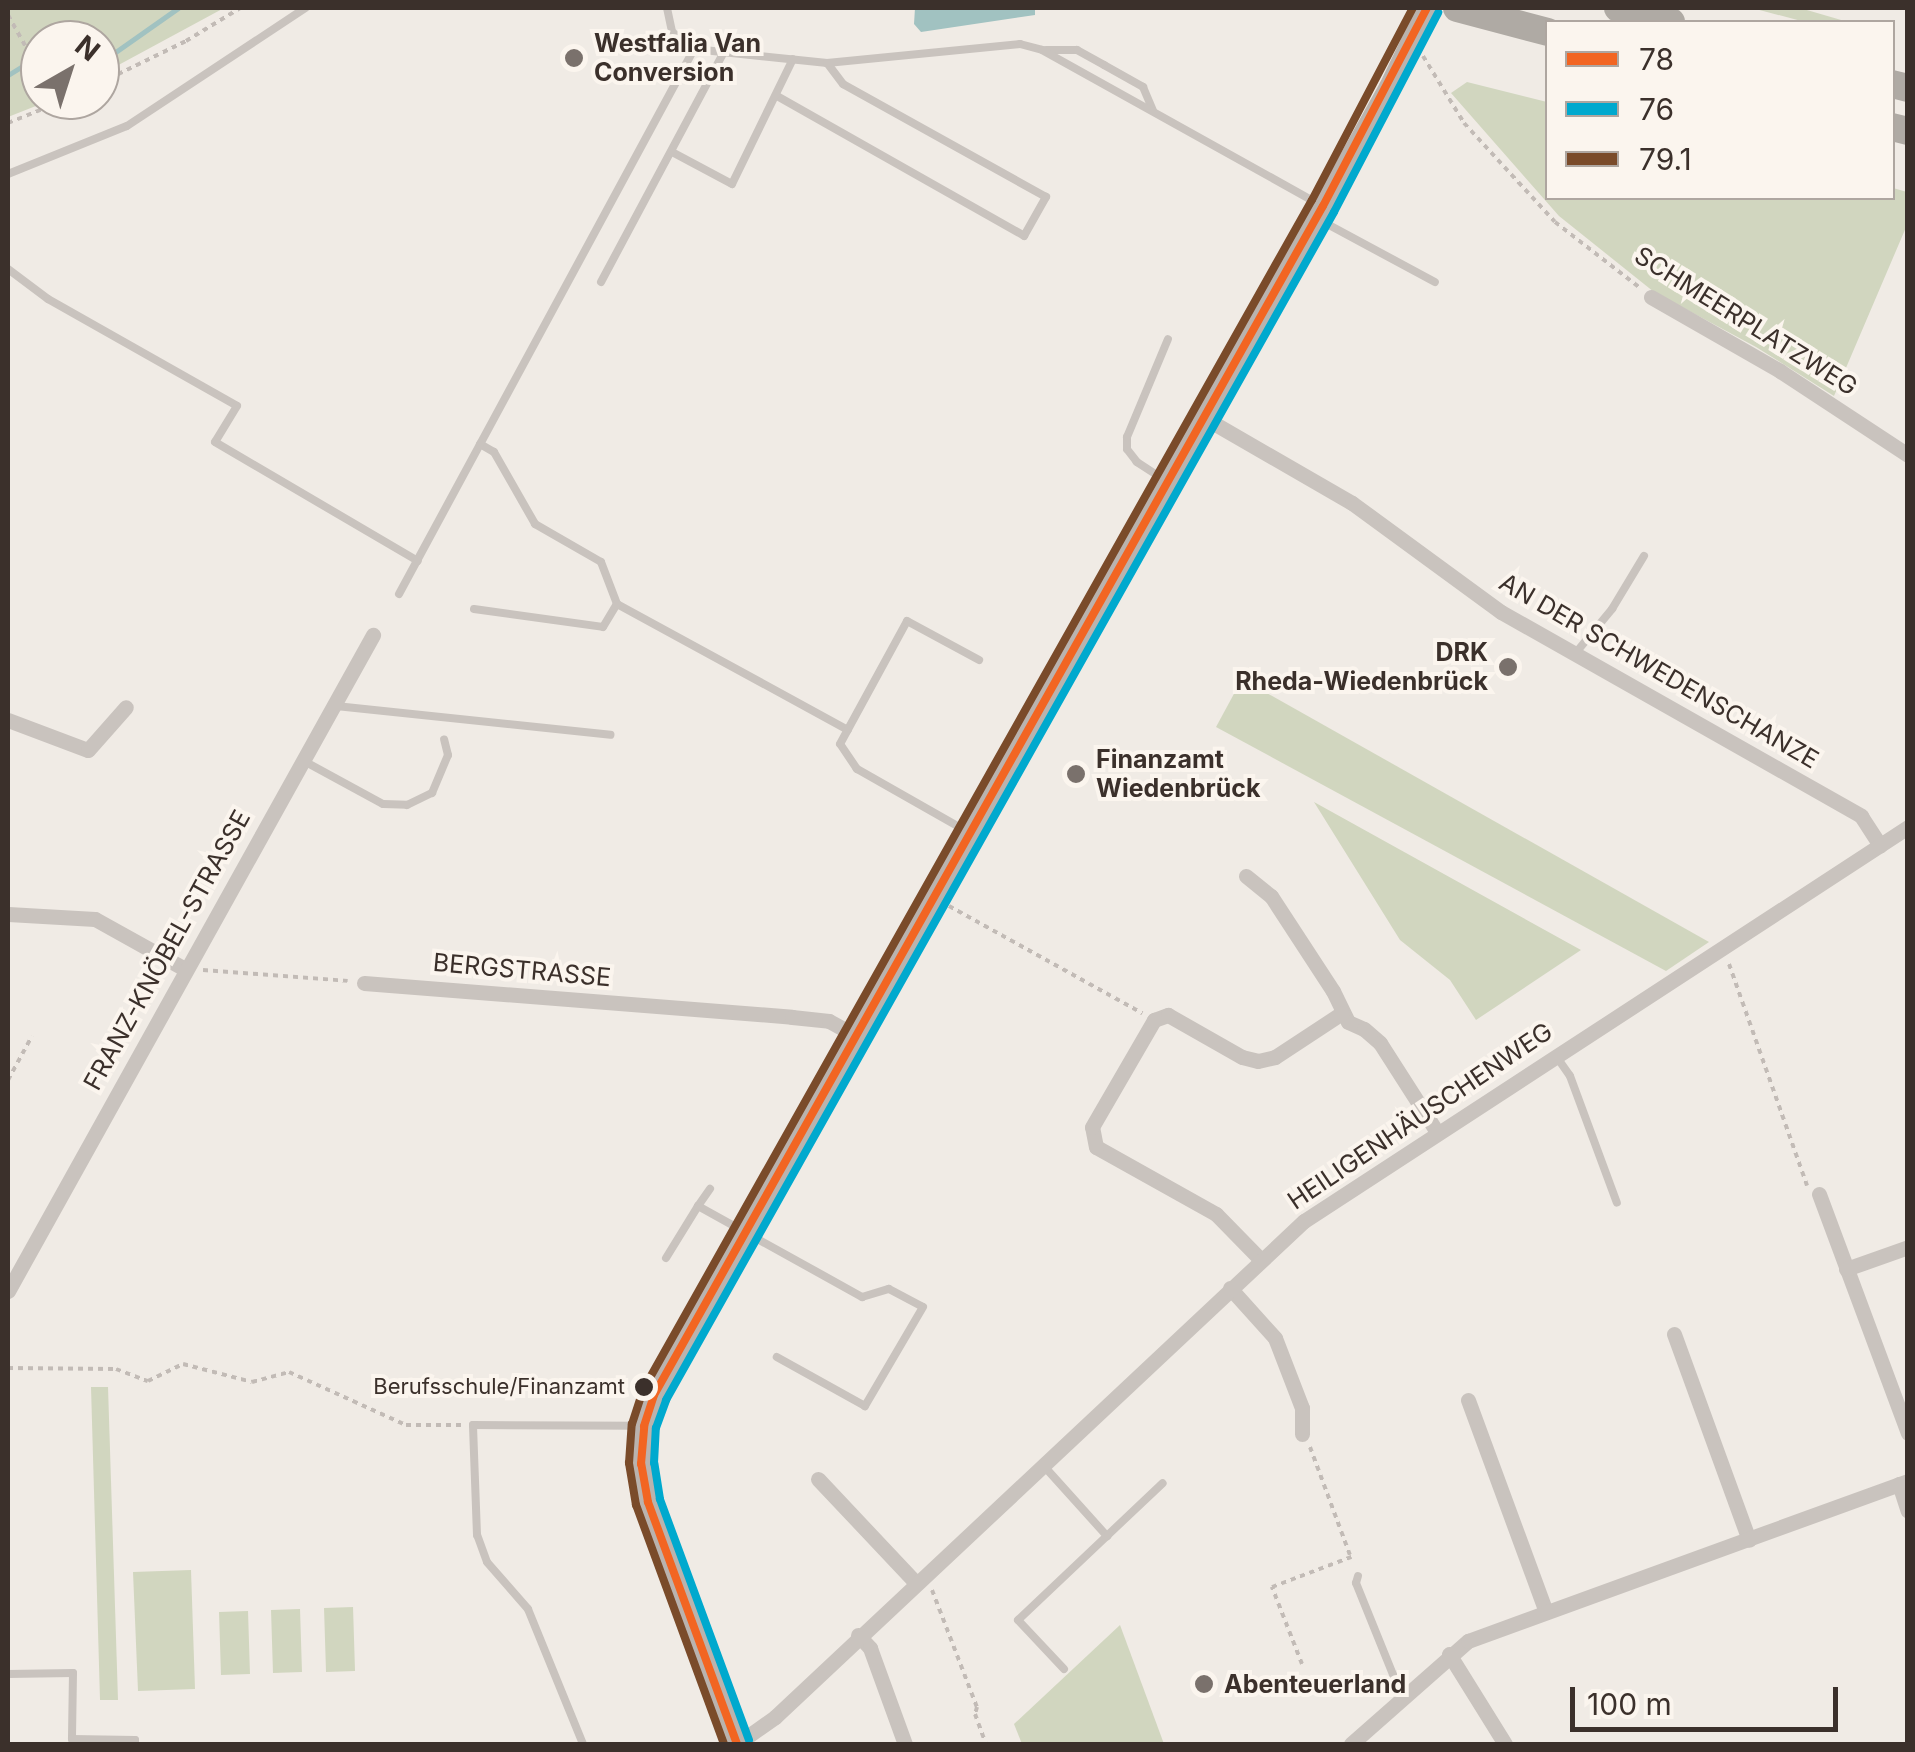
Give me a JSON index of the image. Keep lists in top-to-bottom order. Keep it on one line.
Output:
{"streets":{"street":["SCHMEERPLATZWEG","AN DER SCHWEDENSCHANZE","FRANZ-KNÖBEL-STRASSE","BERGSTRASSE","HEILIGENHÄUSCHENWEG"]},"crossings":[["AN DER SCHWEDENSCHANZE","HEILIGENHÄUSCHENWEG"]],"places":["Westfalia Van Conversion","DRK Rheda-Wiedenbrück","Finanzamt Wiedenbrück","Berufsschule/Finanzamt","Abenteuerland"],"lines":["transit line 78","transit line 79.1","transit line 76"],"legend":["78","76","79.1"],"scale_bar":"100 m","north":"top right"}
